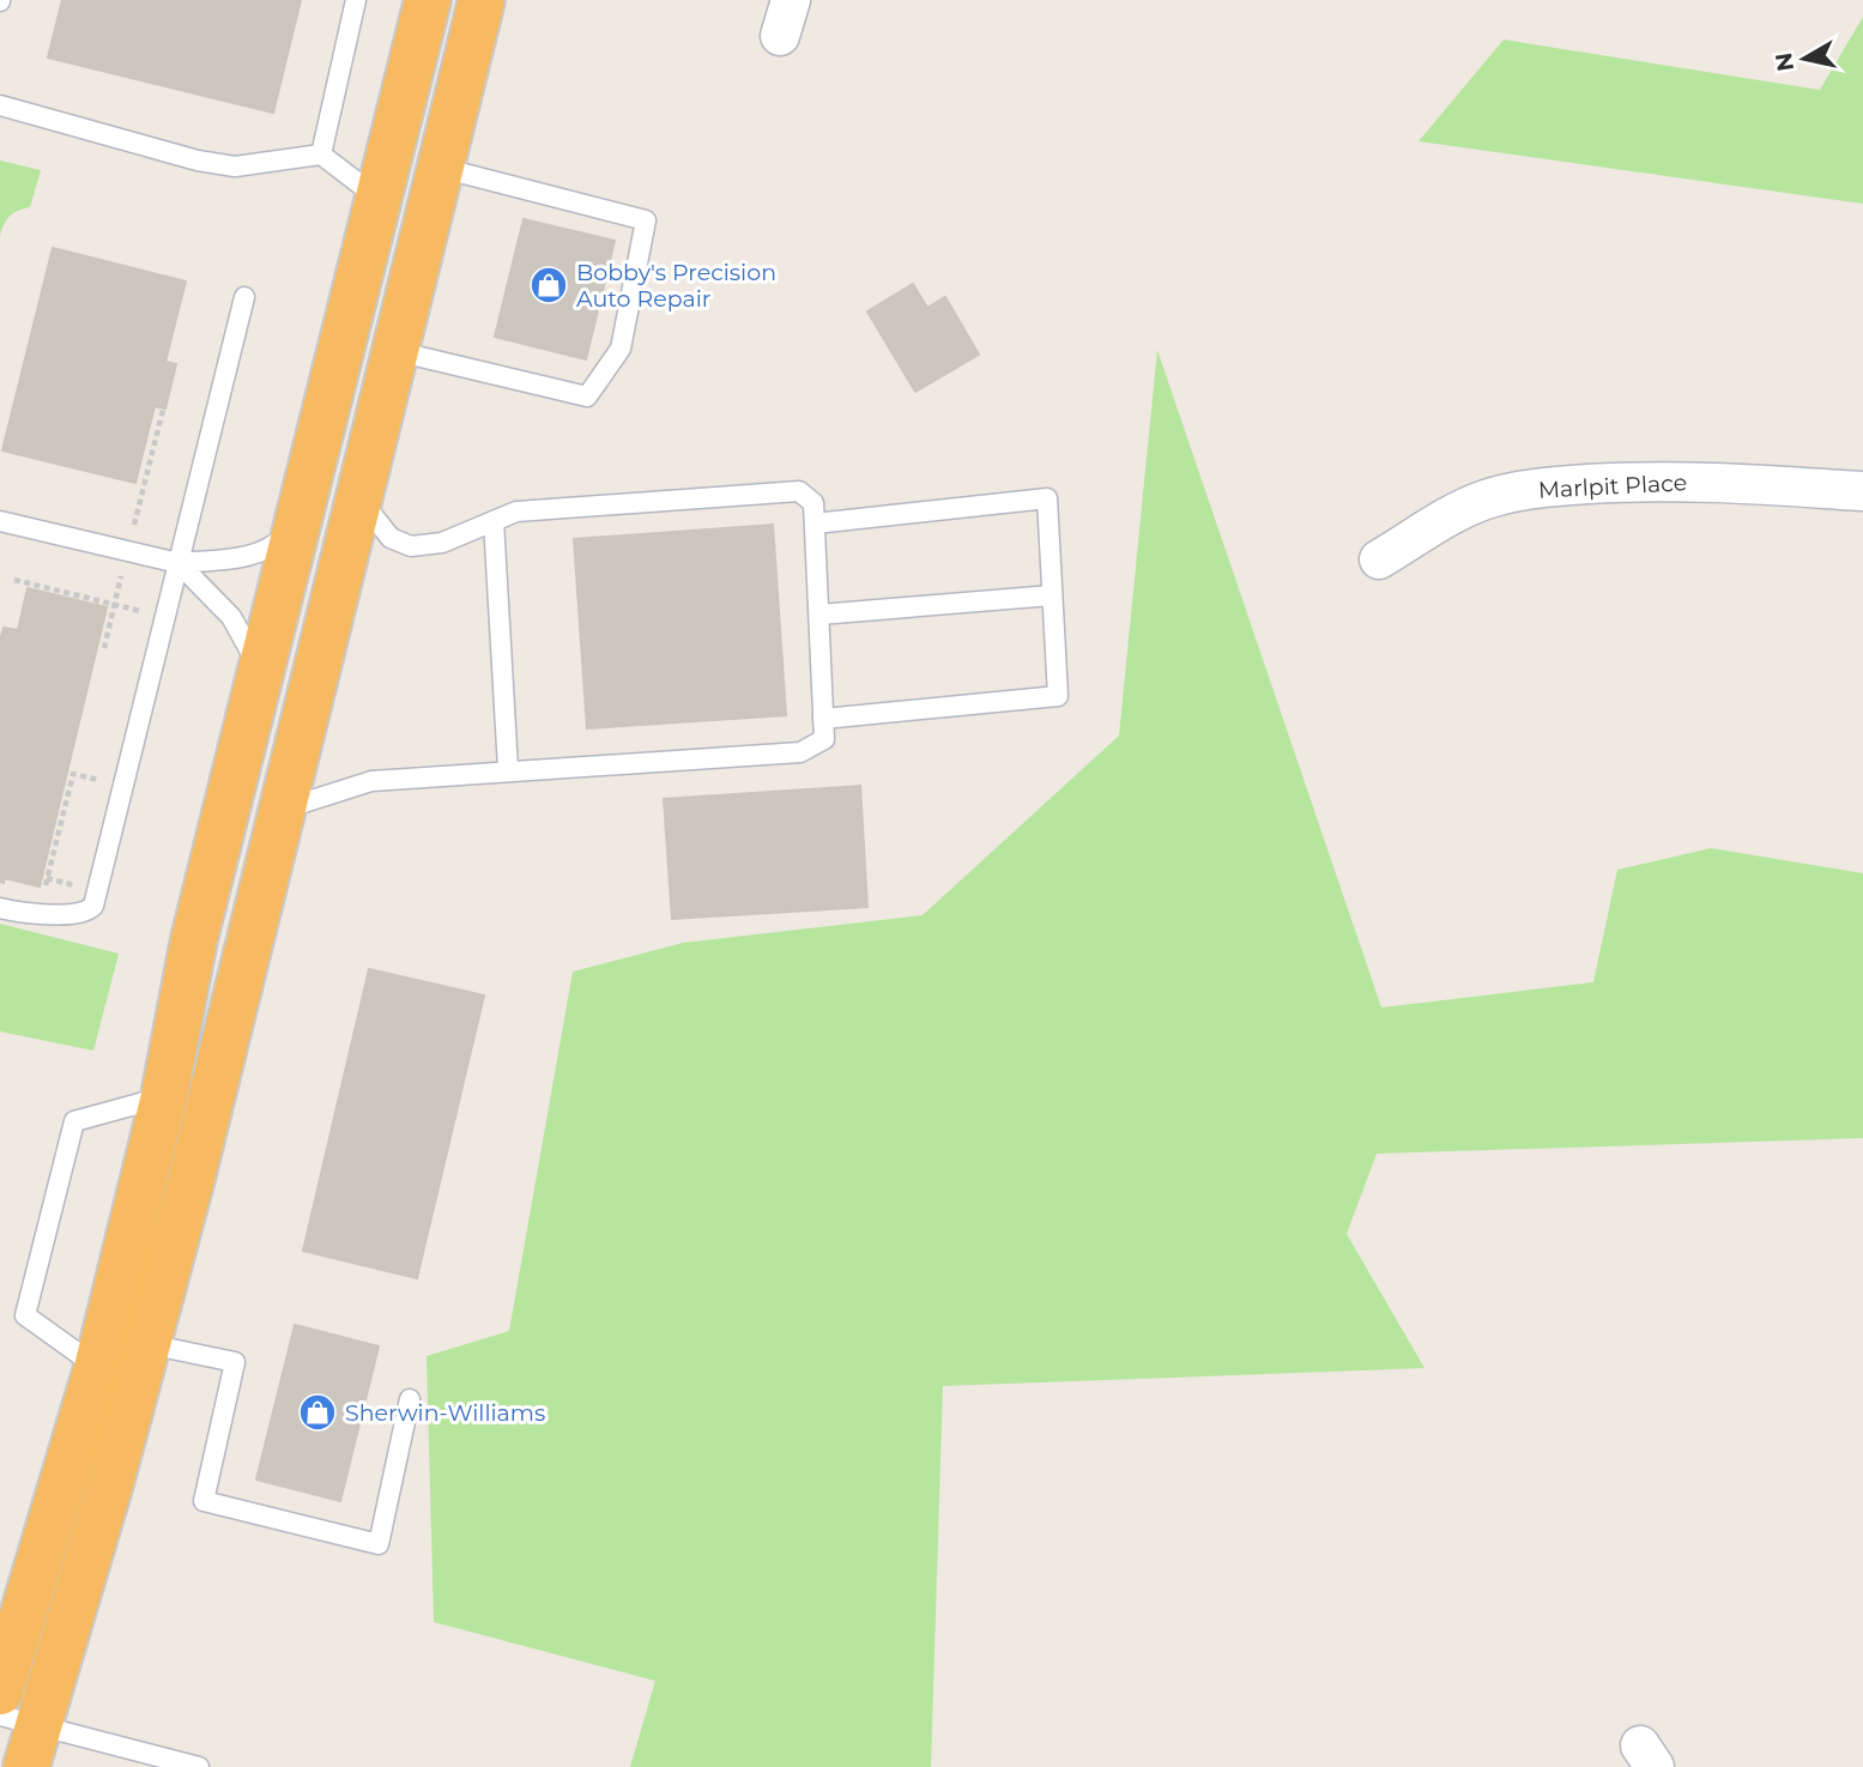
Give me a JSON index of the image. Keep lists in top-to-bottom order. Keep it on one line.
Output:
{"streets":{"street":["Marlpit Place"]},"places":{"shop":["Bobby's Precision Auto Repair","Sherwin-Williams"]},"north":"left"}
